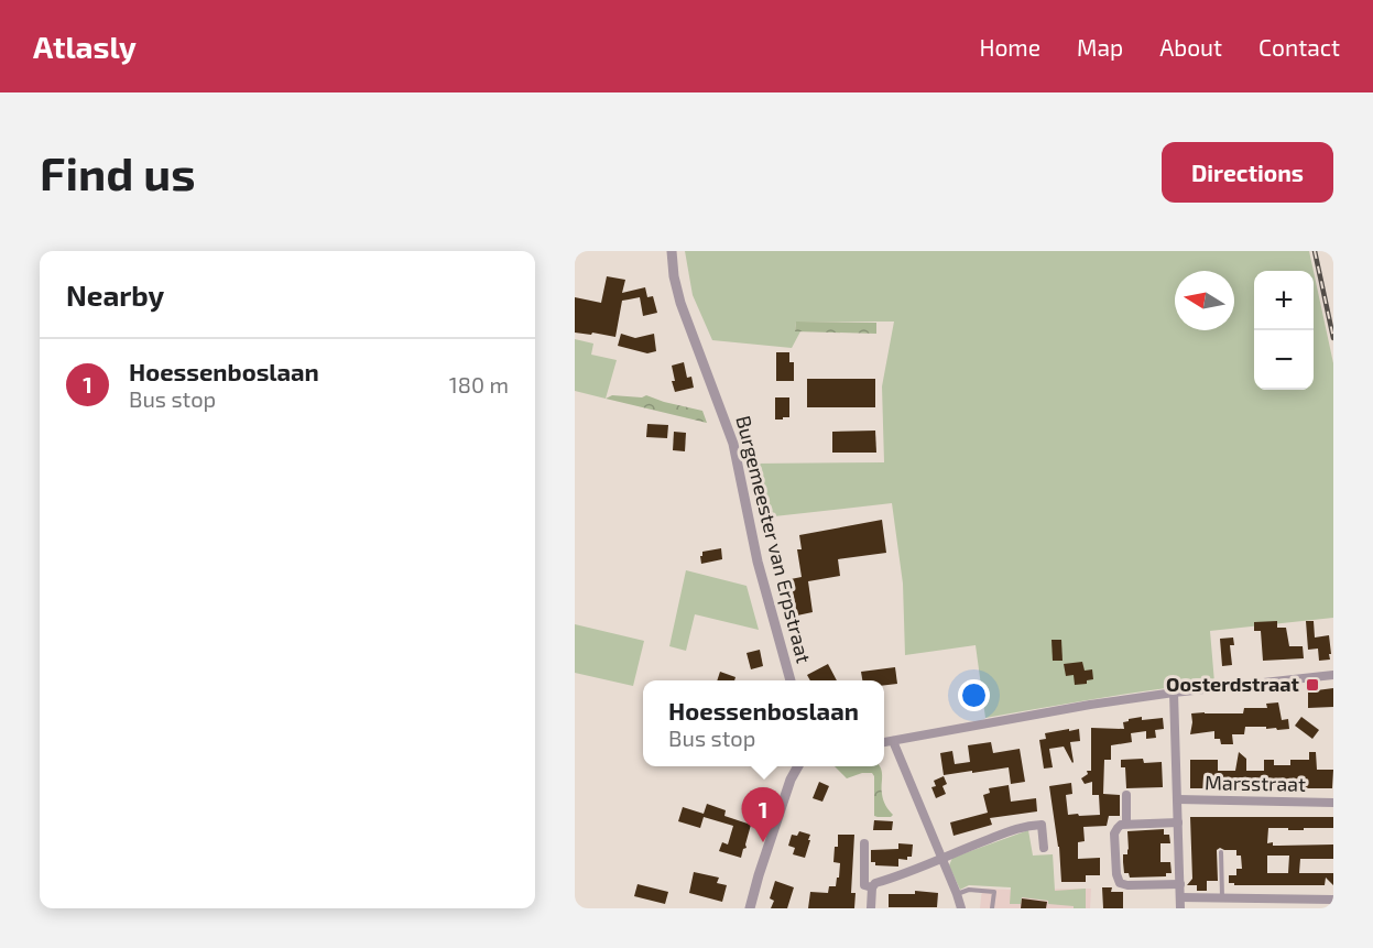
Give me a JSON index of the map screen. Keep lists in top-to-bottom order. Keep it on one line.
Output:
{"streets":{"street":["Burgemeester van Erpstraat","Marsstraat"]},"places":{"transit":["Oosterdstraat"]},"north":"left","page":{"header":"Atlasly","nav":["Home","Map","About","Contact"],"buttons":"Directions","title":"Find us","heading":"Nearby","map_buttons":["+","−"],"list":[{"mark":"1","name":"Hoessenboslaan","note":"Bus stop","value":"180 m"}],"popup":["Hoessenboslaan","Bus stop"],"pins":"1"}}
